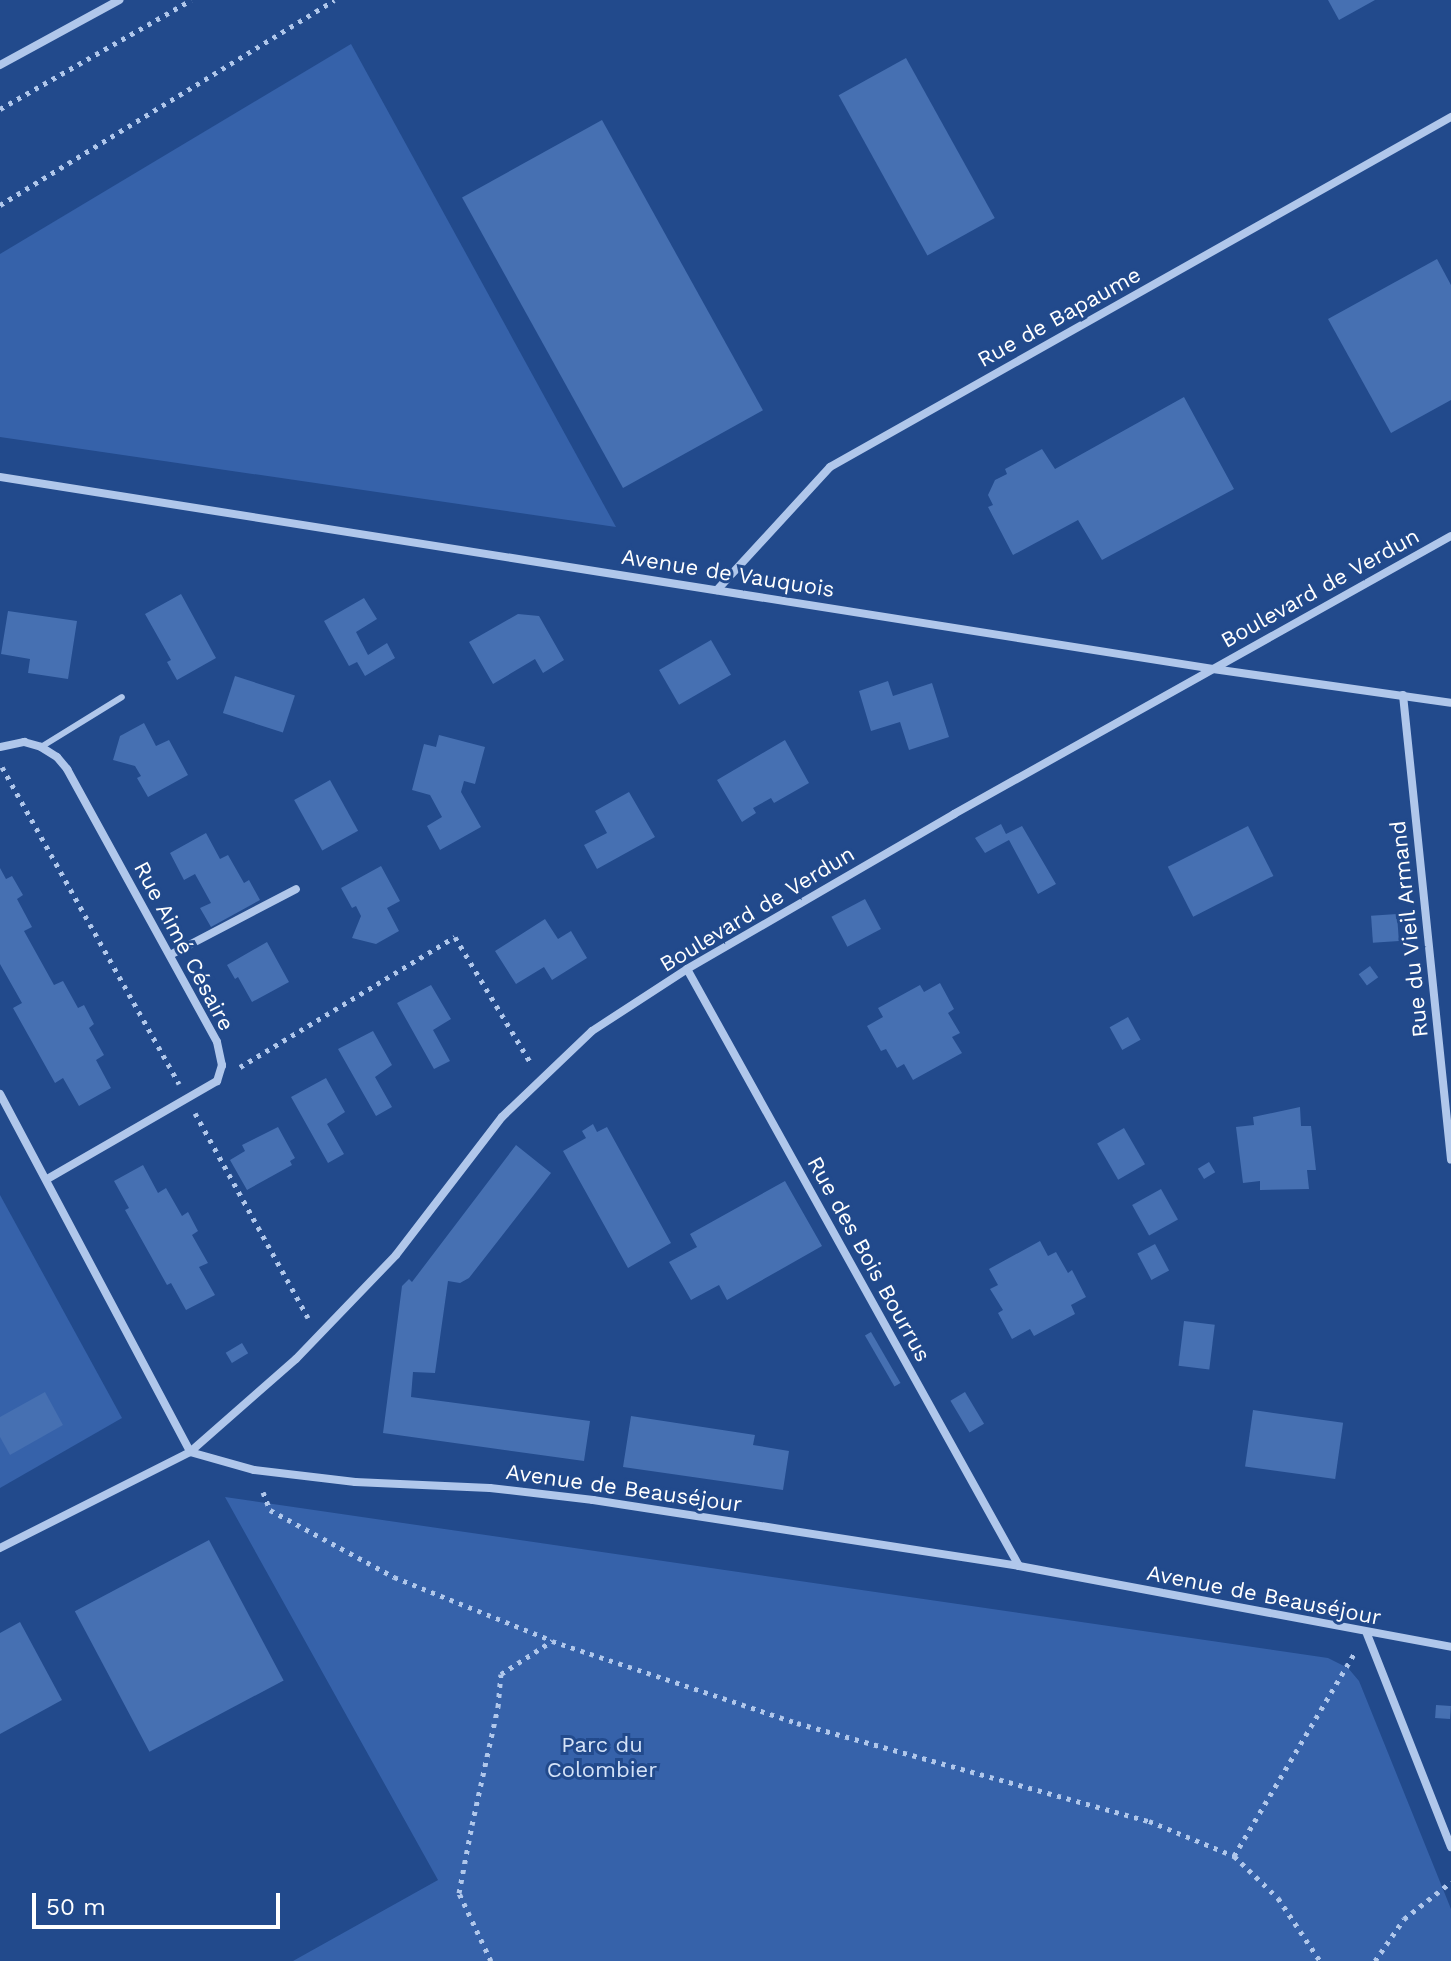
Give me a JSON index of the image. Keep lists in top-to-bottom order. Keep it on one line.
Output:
{"streets":{"street":["Rue de Bapaume","Avenue de Vauquois","Boulevard de Verdun","Rue du Vieil Armand","Rue Aimé Césaire","Rue des Bois Bourrus","Avenue de Beauséjour"]},"crossings":[["Rue de Bapaume","Avenue de Vauquois"],["Avenue de Vauquois","Boulevard de Verdun"],["Avenue de Vauquois","Rue du Vieil Armand"],["Boulevard de Verdun","Rue des Bois Bourrus"],["Boulevard de Verdun","Avenue de Beauséjour"],["Rue des Bois Bourrus","Avenue de Beauséjour"]],"parks":["Parc du Colombier"],"scale_bar":"50 m"}
